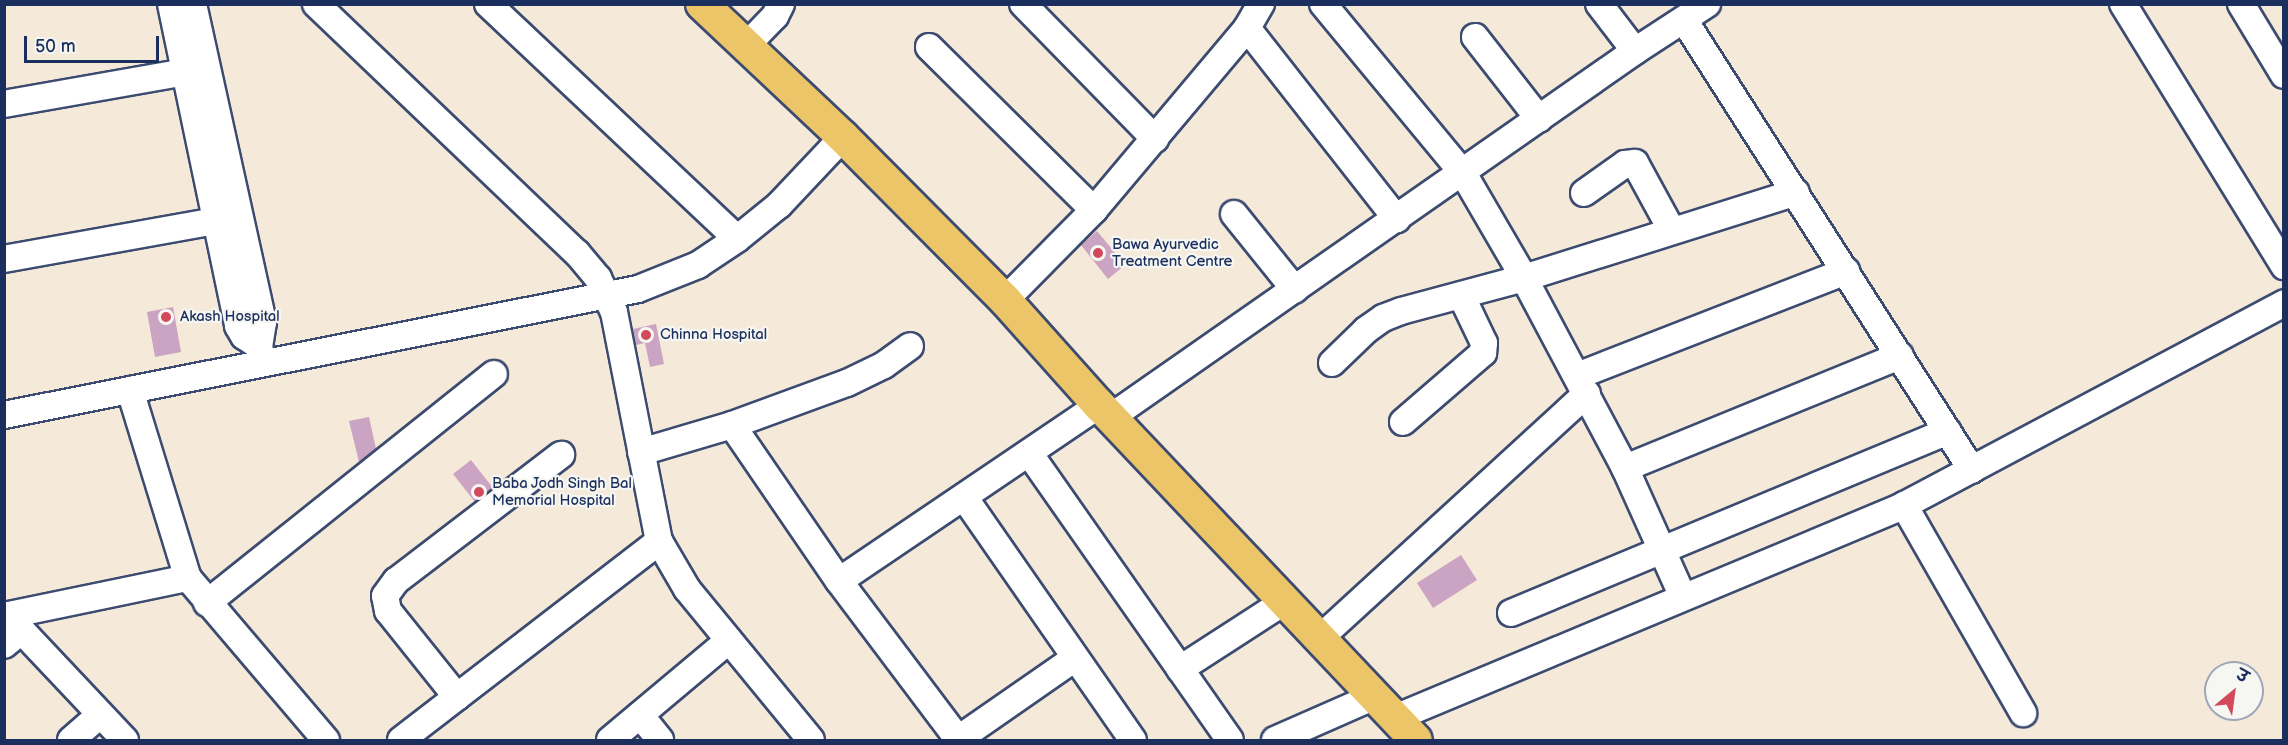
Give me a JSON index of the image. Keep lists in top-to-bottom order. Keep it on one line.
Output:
{"places":["Bawa Ayurvedic Treatment Centre","Akash Hospital","Chinna Hospital","Baba Jodh Singh Bal Memorial Hospital"],"scale_bar":"50 m","north":"top right"}
